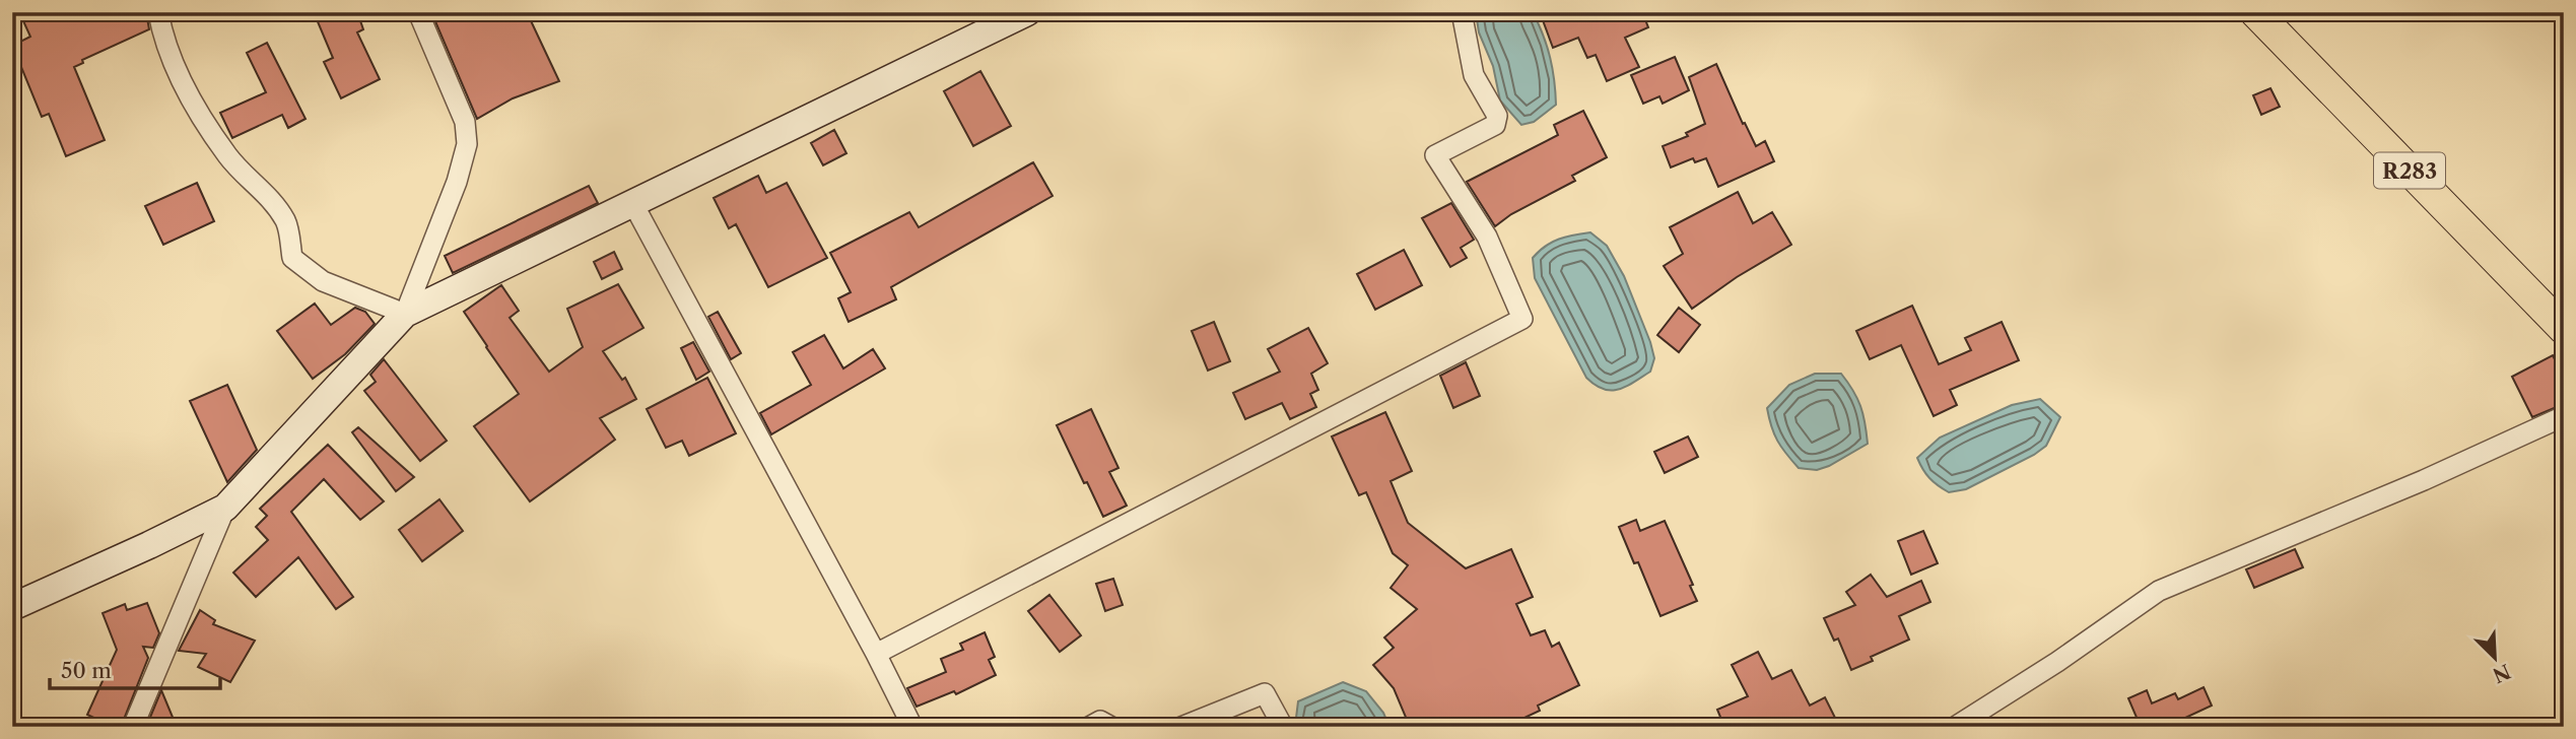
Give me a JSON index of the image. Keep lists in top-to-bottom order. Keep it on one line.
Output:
{"streets":{"main road":["R283"]},"scale_bar":"50 m","north":"bottom right"}
